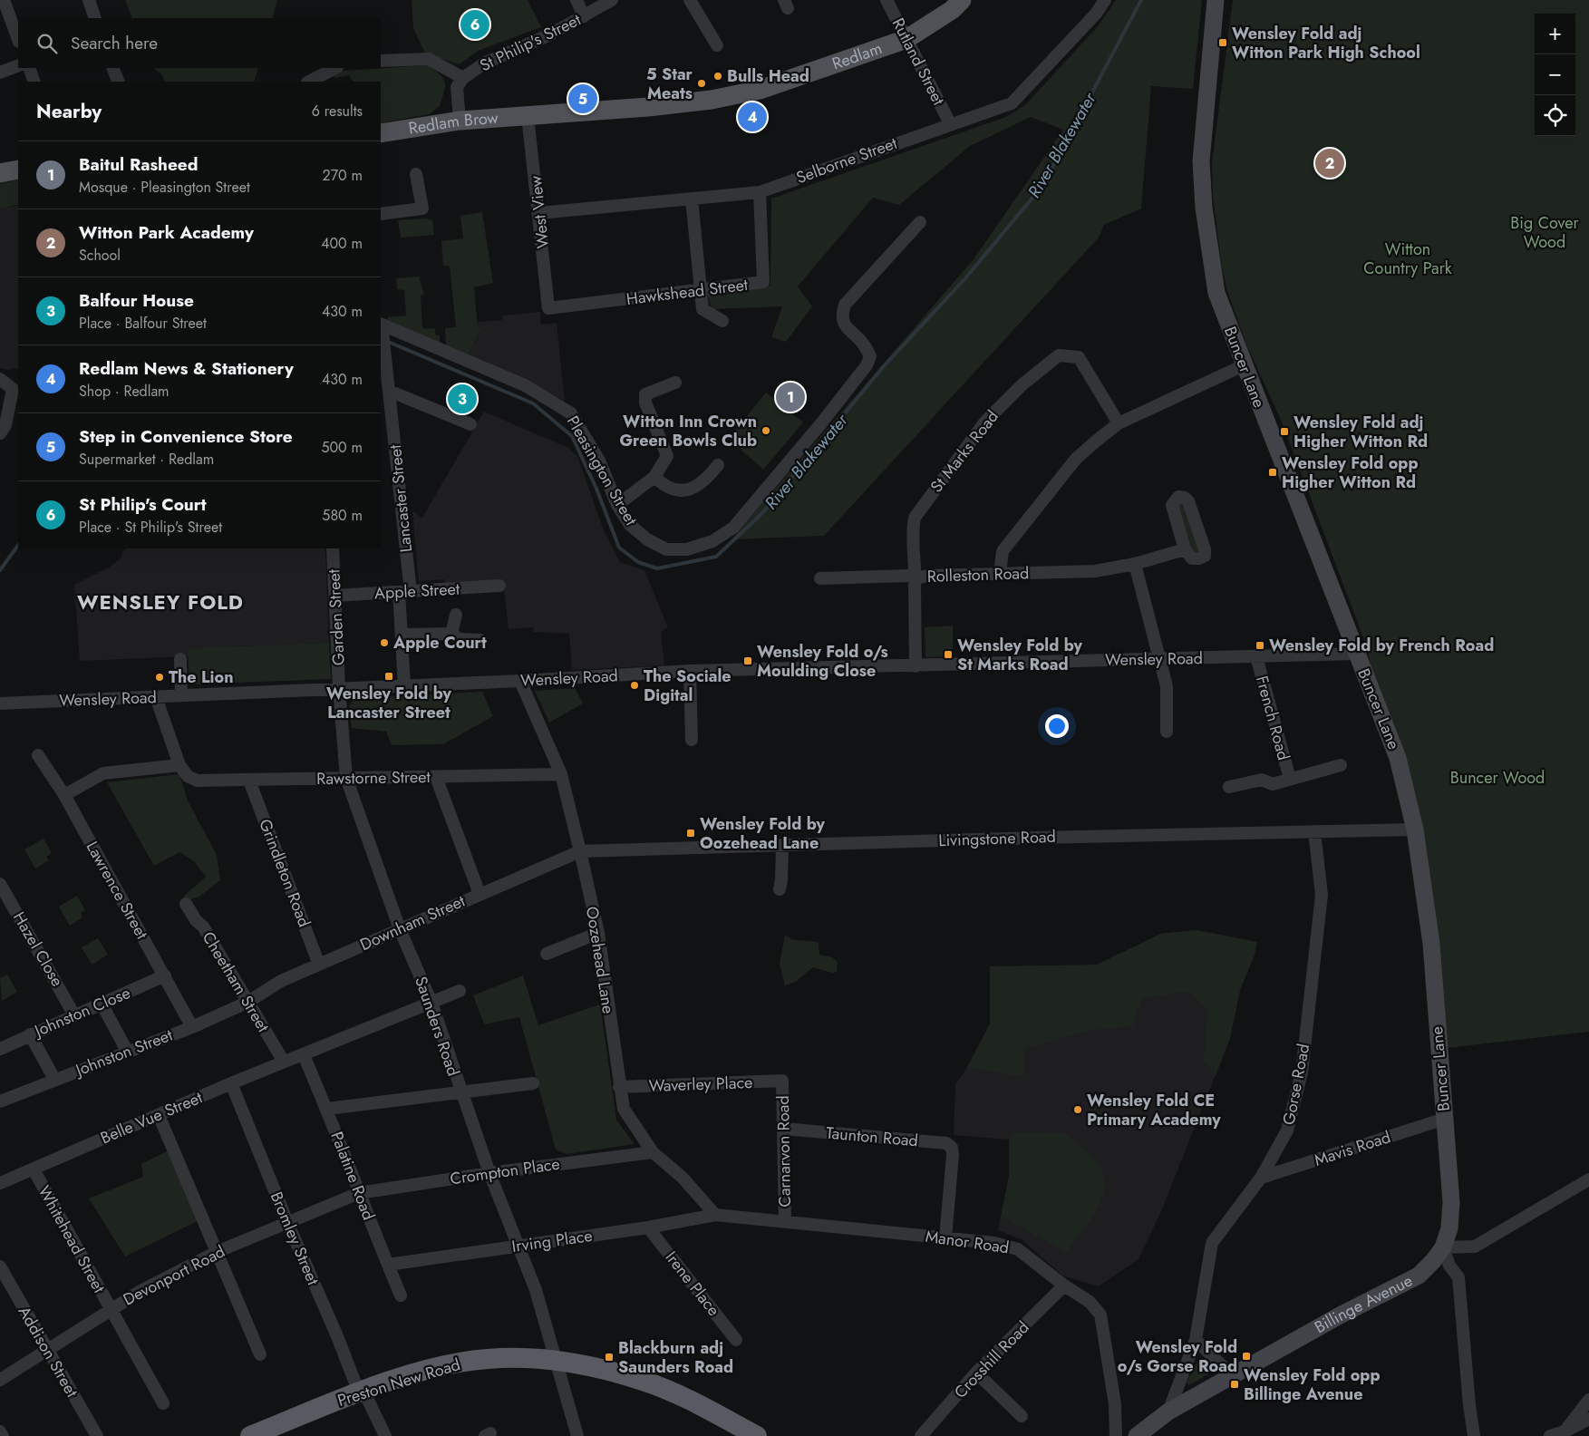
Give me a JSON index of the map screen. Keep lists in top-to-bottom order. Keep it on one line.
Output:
{"streets":{"highway":["Preston New Road"],"main road":["Redlam","Redlam Brow","Buncer Lane","Billinge Avenue"],"street":["St Philip's Street","Rutland Street","Selborne Street","West View","Hawkshead Street","St Marks Road","Pleasington Street","Lancaster Street","Rolleston Road","Apple Street","Garden Street","Wensley Road","French Road","Rawstorne Street","Livingstone Road","Grindleton Road","Lawrence Street","Downham Street","Hazel Close","Oozehead Lane","Cheetham Street","Johnston Close","Saunders Road","Johnston Street","Waverley Place","Gorse Road","Belle Vue Street","Taunton Road","Mavis Road","Carnarvon Road","Crompton Place","Palatine Road","Bromley Street","Whitehead Street","Irving Place","Manor Road","Devonport Road","Irene Place","Addison Street","Crosshill Road"]},"crossings":[["St Philip's Street","Redlam Brow"],["Redlam","Rutland Street"],["Redlam","Redlam Brow"],["Redlam","West View"],["Rutland Street","Selborne Street"],["Redlam Brow","West View"],["Selborne Street","West View"],["Selborne Street","Hawkshead Street"],["West View","Hawkshead Street"],["Buncer Lane","Wensley Road"],["Buncer Lane","Livingstone Road"],["Buncer Lane","Mavis Road"],["Buncer Lane","Billinge Avenue"],["St Marks Road","Rolleston Road"],["St Marks Road","Wensley Road"],["Pleasington Street","Lancaster Street"],["Lancaster Street","Apple Street"],["Lancaster Street","Wensley Road"],["Apple Street","Garden Street"],["Garden Street","Wensley Road"],["Garden Street","Saunders Road"],["Wensley Road","French Road"],["Wensley Road","Oozehead Lane"],["Wensley Road","Saunders Road"],["Rawstorne Street","Grindleton Road"],["Rawstorne Street","Oozehead Lane"],["Rawstorne Street","Saunders Road"],["Livingstone Road","Downham Street"],["Livingstone Road","Oozehead Lane"],["Livingstone Road","Gorse Road"],["Grindleton Road","Downham Street"],["Lawrence Street","Johnston Close"],["Lawrence Street","Johnston Street"],["Downham Street","Oozehead Lane"],["Downham Street","Cheetham Street"],["Downham Street","Saunders Road"],["Downham Street","Johnston Street"],["Hazel Close","Johnston Close"],["Oozehead Lane","Waverley Place"],["Oozehead Lane","Crompton Place"],["Oozehead Lane","Irving Place"],["Oozehead Lane","Manor Road"],["Cheetham Street","Johnston Street"],["Cheetham Street","Belle Vue Street"],["Saunders Road","Belle Vue Street"],["Saunders Road","Crompton Place"],["Saunders Road","Irving Place"],["Saunders Road","Preston New Road"],["Waverley Place","Carnarvon Road"],["Gorse Road","Mavis Road"],["Gorse Road","Billinge Avenue"],["Belle Vue Street","Palatine Road"],["Belle Vue Street","Bromley Street"],["Belle Vue Street","Whitehead Street"],["Taunton Road","Carnarvon Road"],["Taunton Road","Manor Road"],["Carnarvon Road","Manor Road"],["Crompton Place","Palatine Road"],["Crompton Place","Devonport Road"],["Palatine Road","Irving Place"],["Palatine Road","Devonport Road"],["Bromley Street","Devonport Road"],["Bromley Street","Preston New Road"],["Whitehead Street","Devonport Road"],["Irving Place","Manor Road"],["Irving Place","Irene Place"],["Manor Road","Crosshill Road"],["Devonport Road","Addison Street"]],"districts":["WENSLEY FOLD"],"water":["River Blakewater"],"parks":["Big Cover Wood","Witton Country Park","Buncer Wood"],"places":{"transit":["Wensley Fold adj Witton Park High School","Wensley Fold adj Higher Witton Rd","Wensley Fold opp Higher Witton Rd","Wensley Fold by French Road","Wensley Fold by St Marks Road","Wensley Fold o/s Moulding Close","Wensley Fold by Lancaster Street","Wensley Fold by Oozehead Lane","Wensley Fold o/s Gorse Road","Blackburn adj Saunders Road","Wensley Fold opp Billinge Avenue"],"other":["Bulls Head","5 Star Meats","Witton Inn Crown Green Bowls Club","Apple Court","The Lion","The Sociale Digital","Wensley Fold CE Primary Academy"]},"page":{"pins":["6","5","4","2","1","3"],"map_buttons":["+","−"],"search":"Search here","heading":["Nearby","6 results"],"list":[{"mark":"1","name":"Baitul Rasheed","note":"Mosque · Pleasington Street","value":"270 m"},{"mark":"2","name":"Witton Park Academy","note":"School","value":"400 m"},{"mark":"3","name":"Balfour House","note":"Place · Balfour Street","value":"430 m"},{"mark":"4","name":"Redlam News & Stationery","note":"Shop · Redlam","value":"430 m"},{"mark":"5","name":"Step in Convenience Store","note":"Supermarket · Redlam","value":"500 m"},{"mark":"6","name":"St Philip's Court","note":"Place · St Philip's Street","value":"580 m"}]}}
